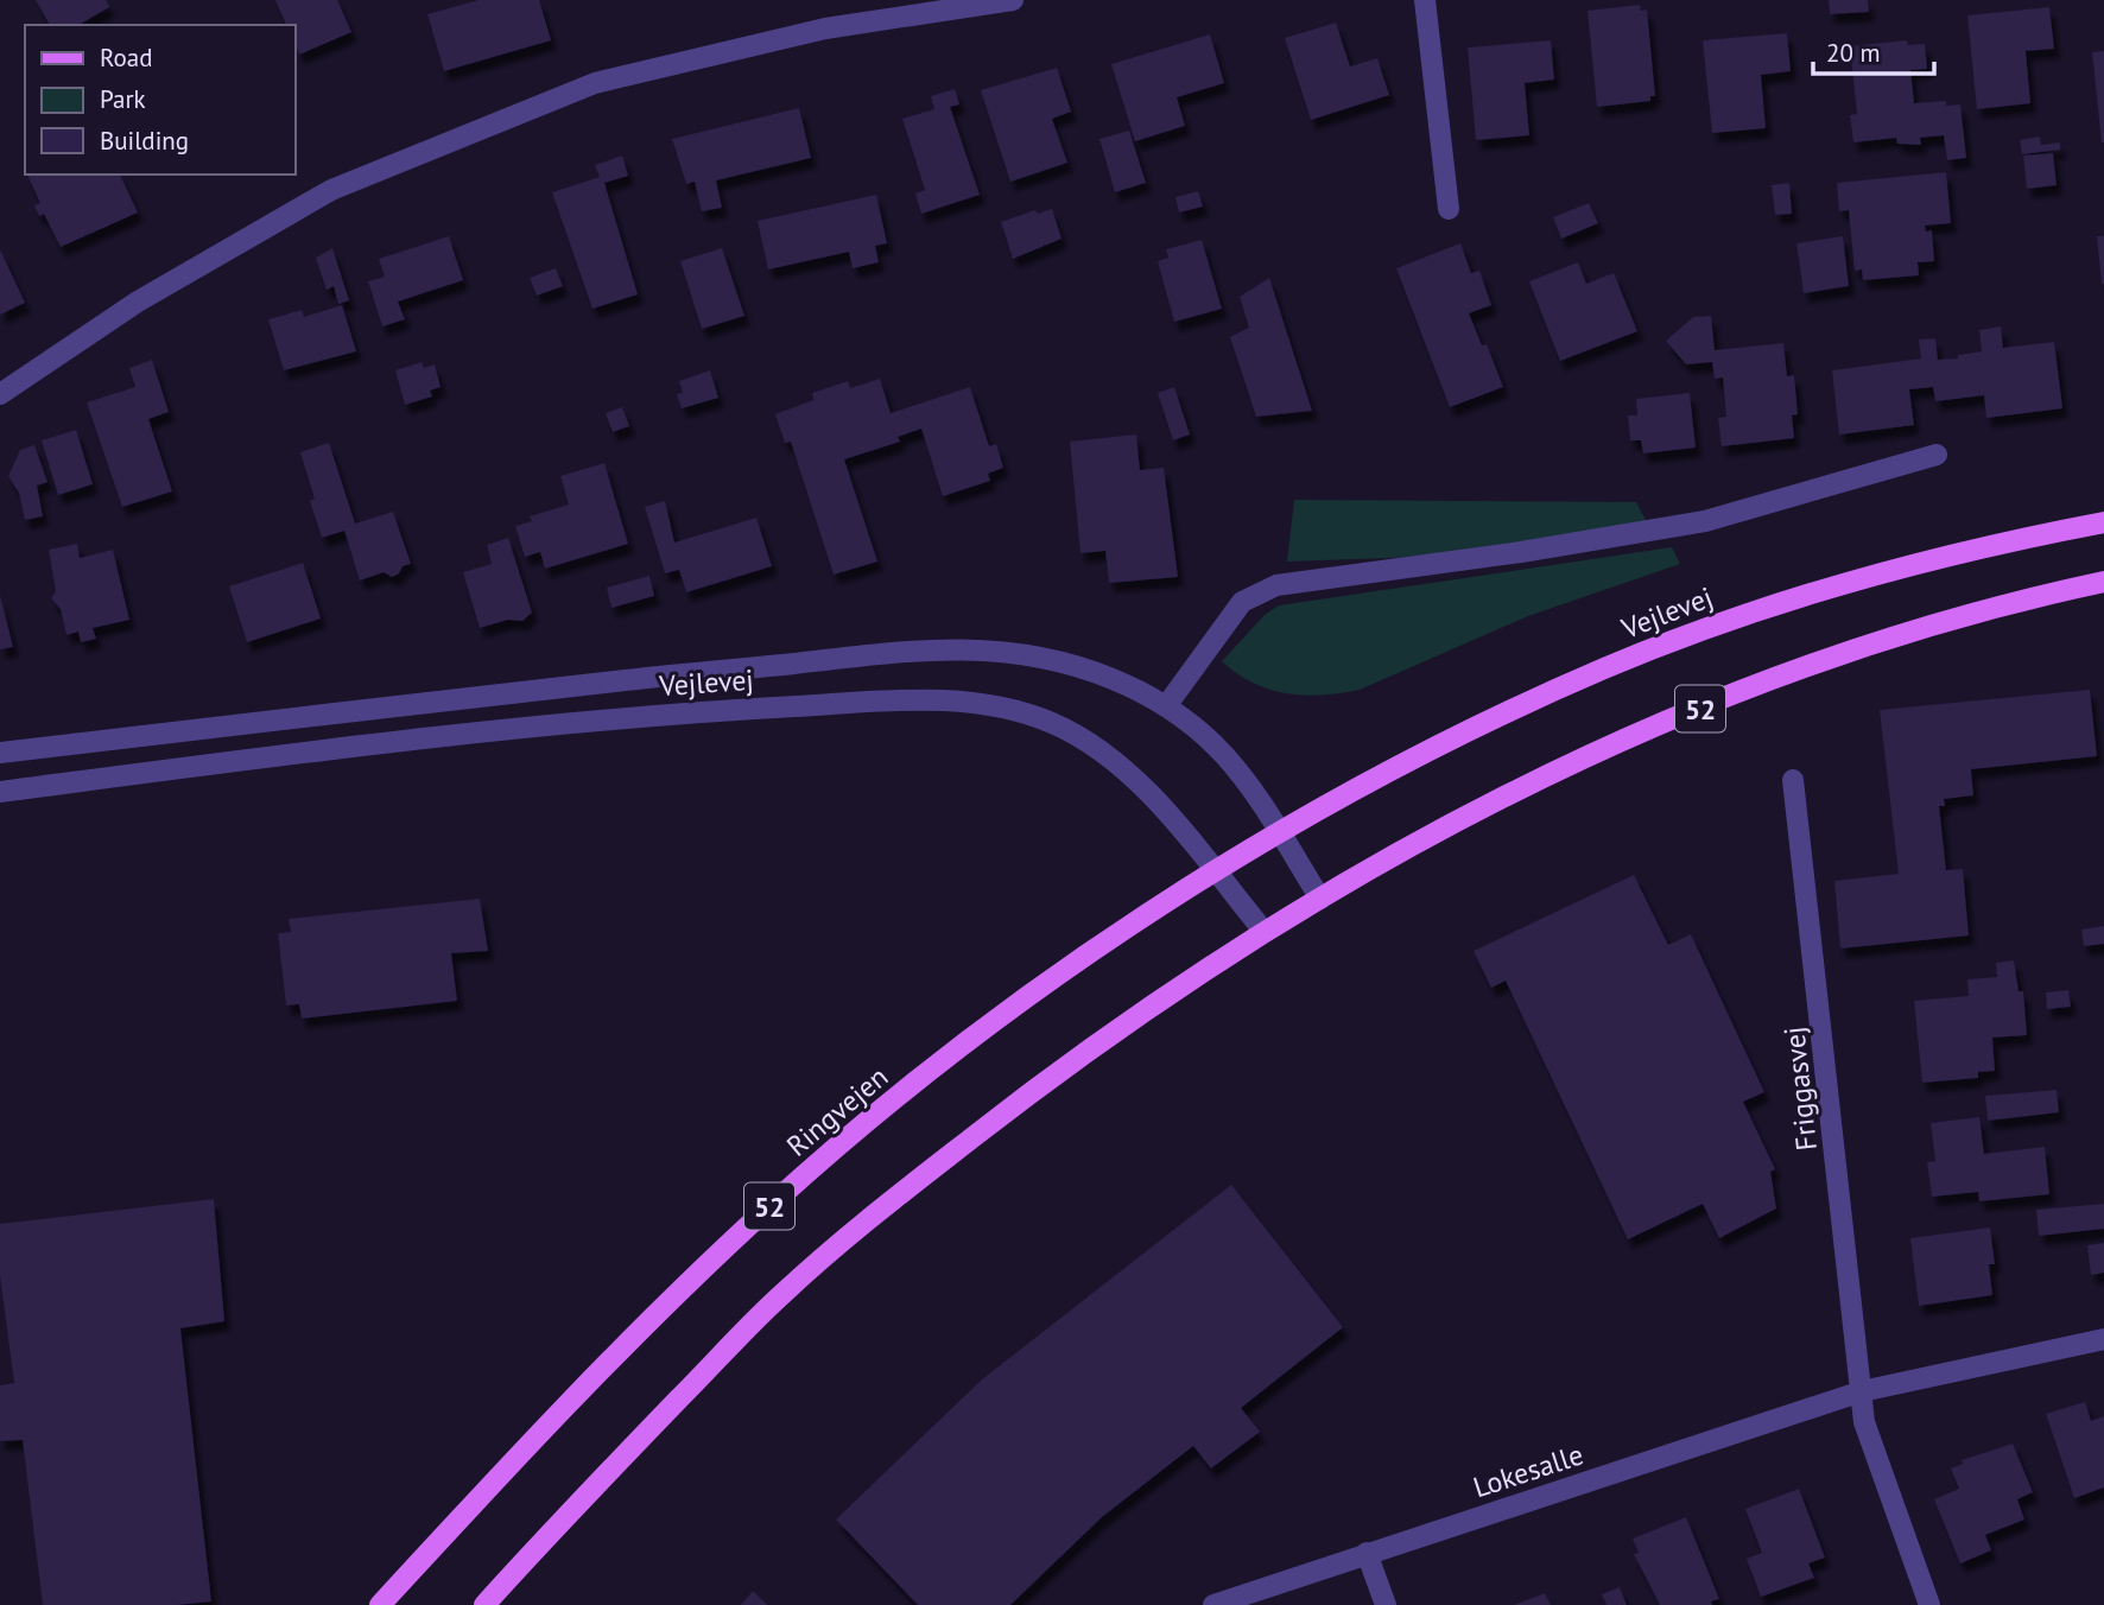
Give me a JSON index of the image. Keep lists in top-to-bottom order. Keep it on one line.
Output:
{"streets":{"main road":["Vejlevej","52","Ringvejen"],"street":["Friggasvej","Lokesalle"]},"crossings":[["Vejlevej","52"],["Vejlevej","Ringvejen"],["Friggasvej","Lokesalle"]],"legend":["Road","Park","Building"],"scale_bar":"20 m"}
